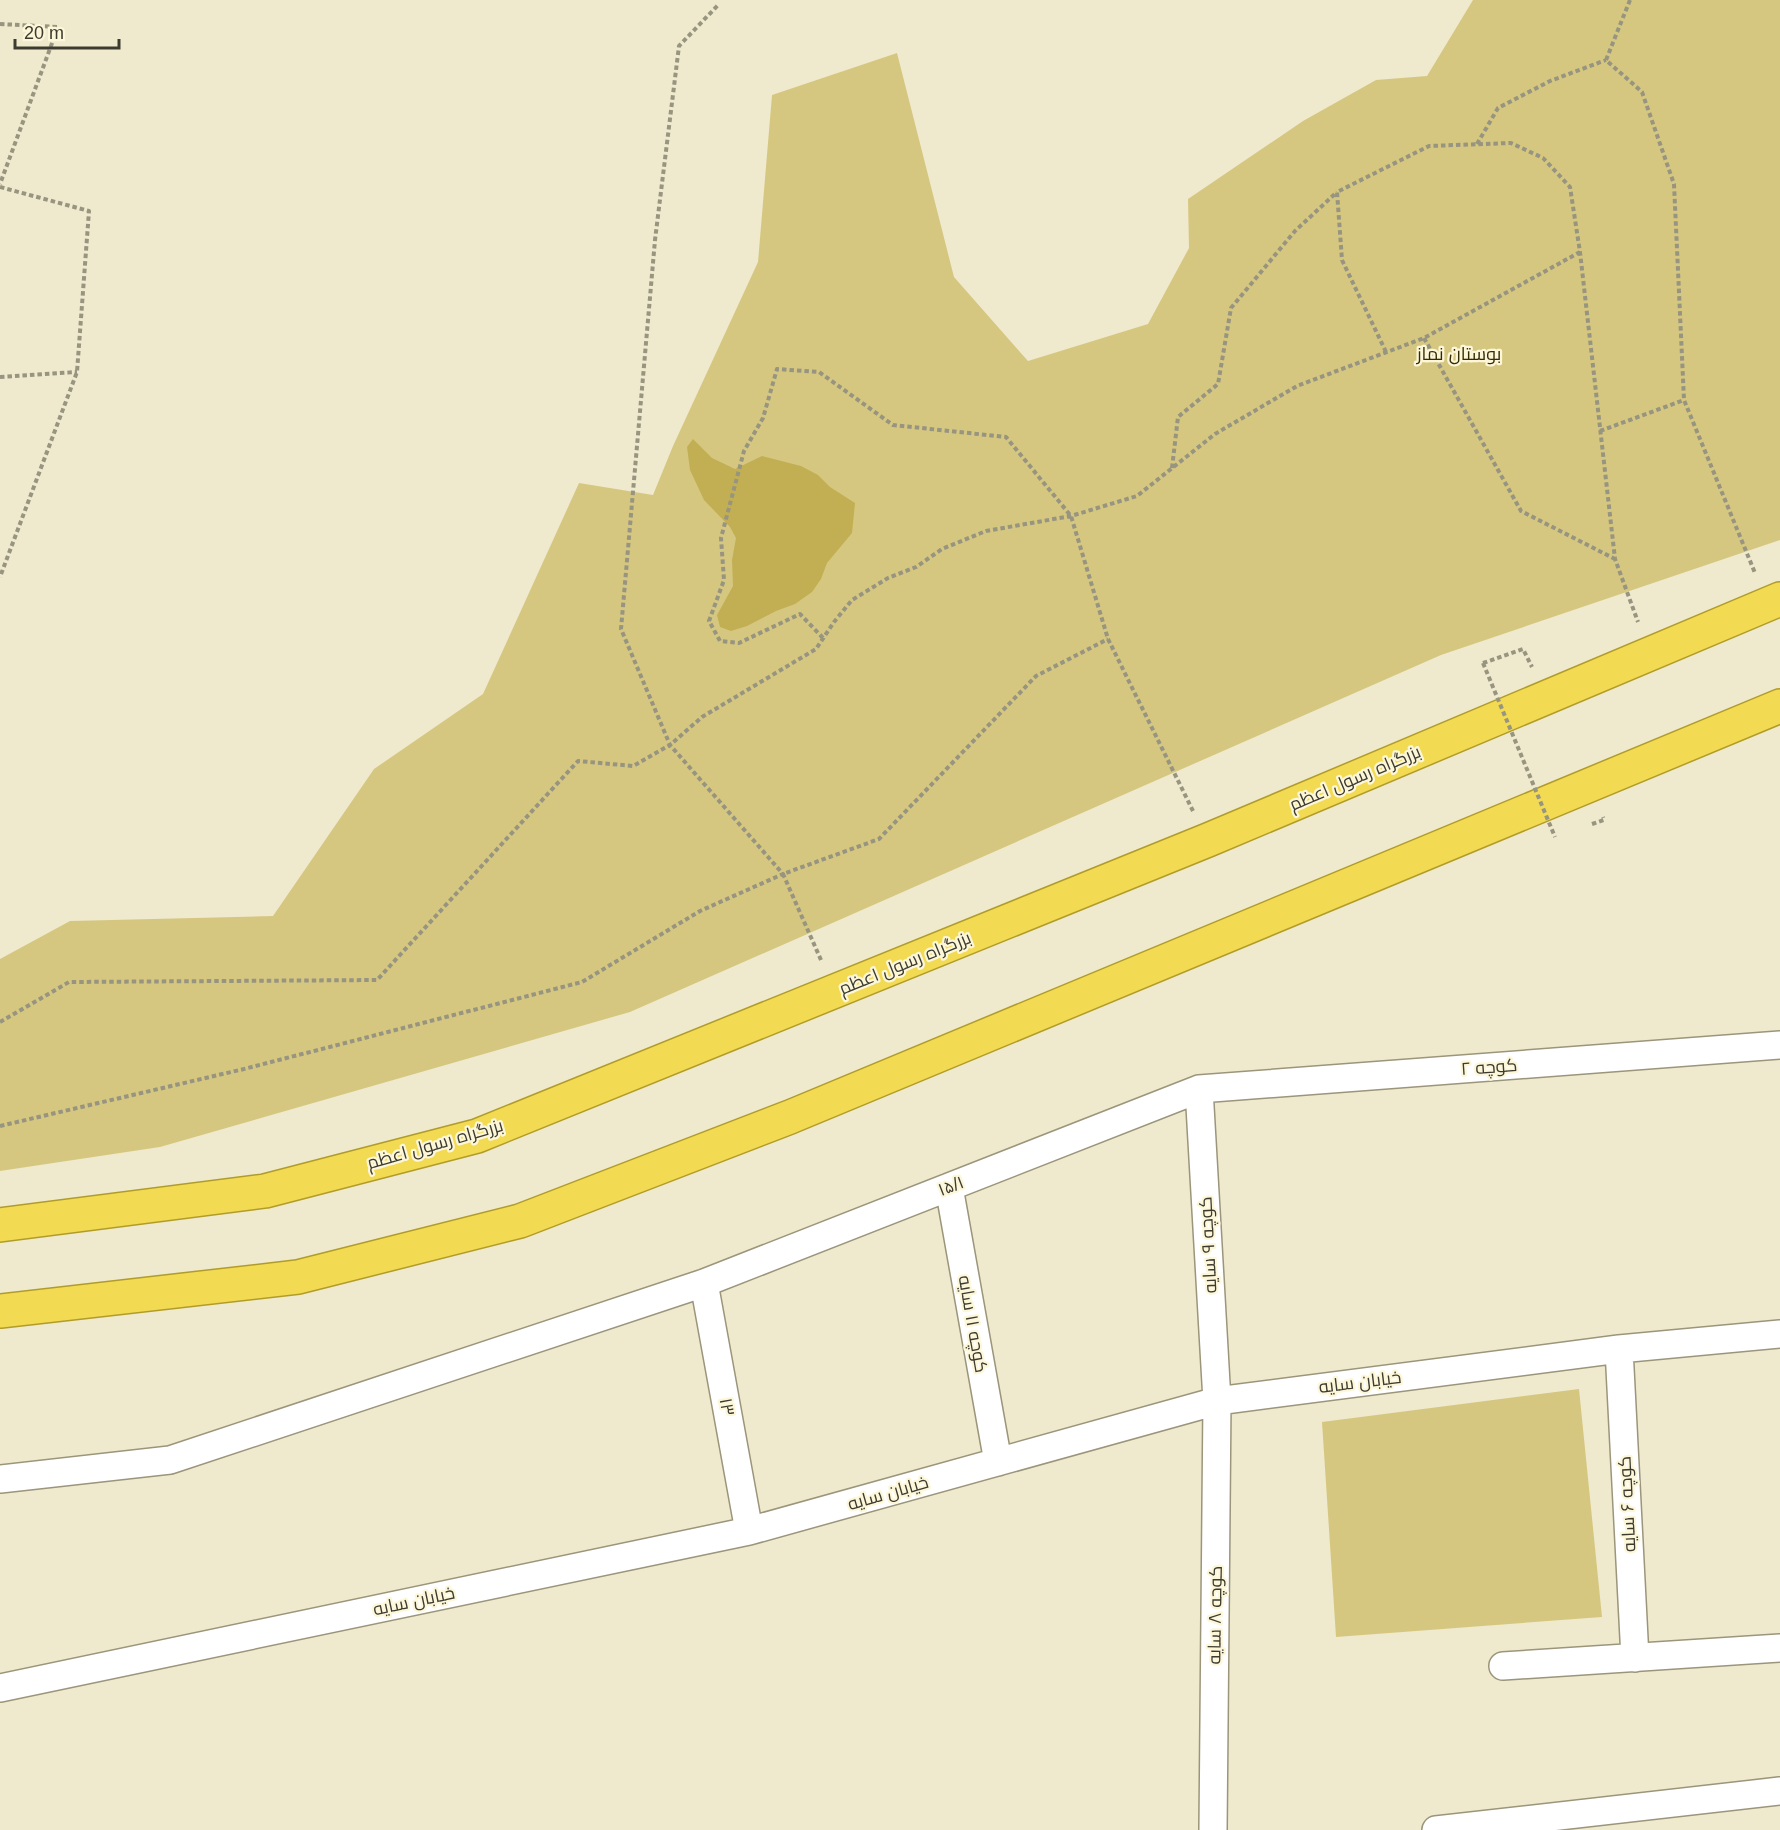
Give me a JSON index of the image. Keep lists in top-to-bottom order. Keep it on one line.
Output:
{"streets":{"highway":["بزرگراه رسول اعظم"],"street":["کوچه ۲","۱۵/۱","کوچه ۹ سایه","کوچه ۱۱ سایه","خیابان سایه","۱۳","کوچه ۶ سایه","کوچه ۸ سایه"]},"crossings":[["کوچه ۲","۱۵/۱"],["کوچه ۲","کوچه ۹ سایه"],["۱۵/۱","کوچه ۹ سایه"],["۱۵/۱","کوچه ۱۱ سایه"],["۱۵/۱","۱۳"],["کوچه ۹ سایه","خیابان سایه"],["کوچه ۹ سایه","کوچه ۸ سایه"],["کوچه ۱۱ سایه","خیابان سایه"],["خیابان سایه","۱۳"],["خیابان سایه","کوچه ۶ سایه"],["خیابان سایه","کوچه ۸ سایه"]],"parks":["بوستان نماز"],"scale_bar":"20 m"}
